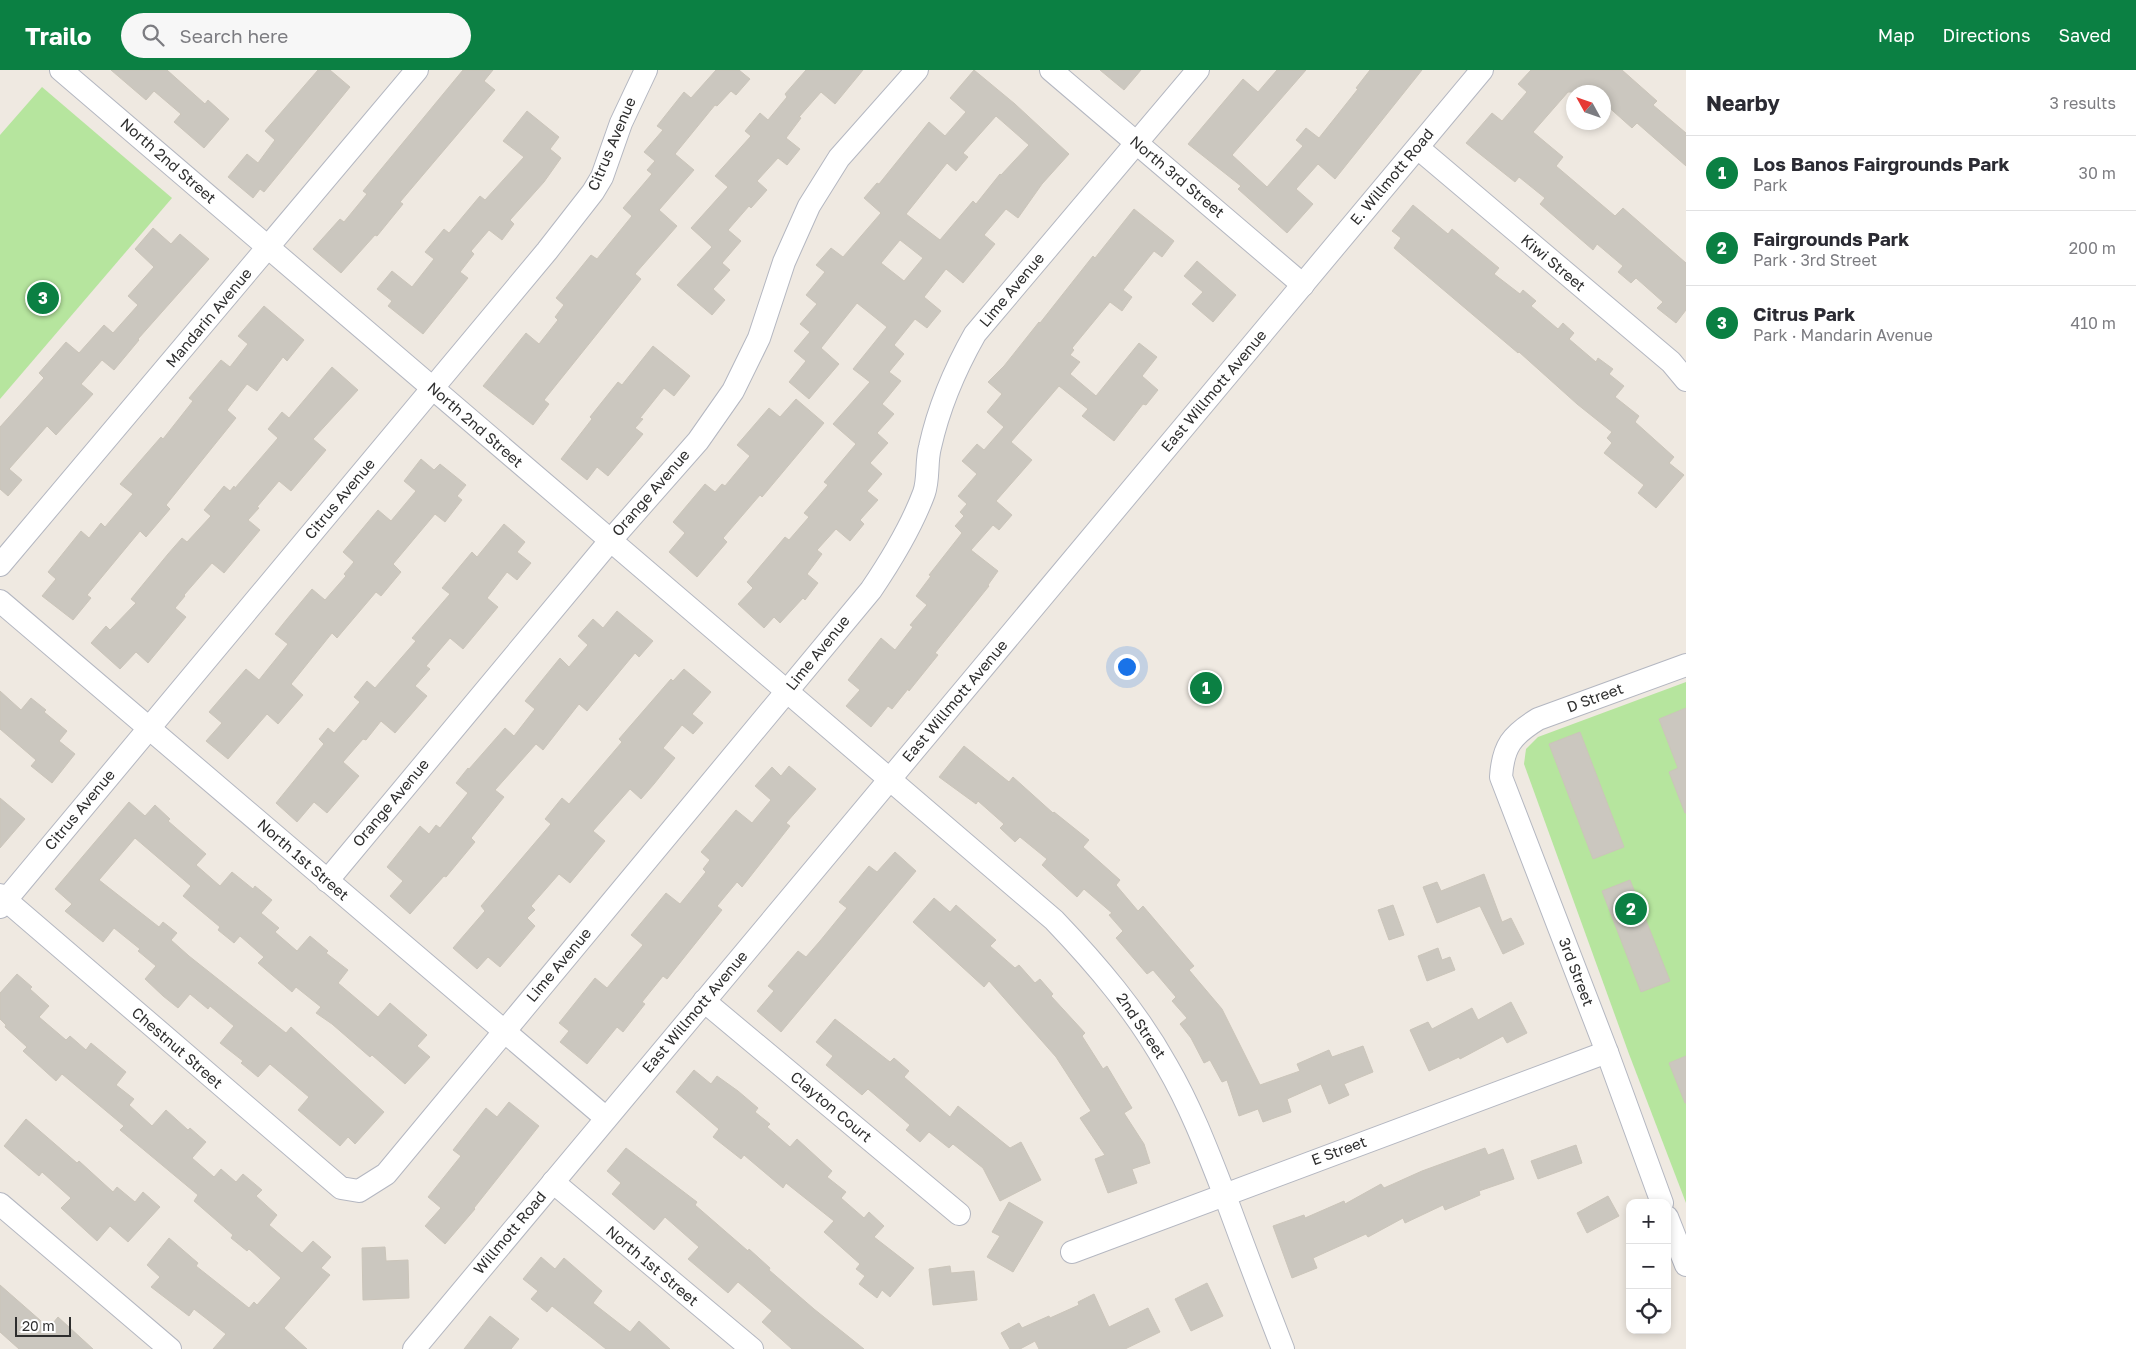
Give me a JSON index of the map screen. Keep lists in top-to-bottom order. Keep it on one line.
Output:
{"streets":{"street":["Citrus Avenue","North 2nd Street","North 3rd Street","E. Willmott Road","Kiwi Street","Lime Avenue","Mandarin Avenue","East Willmott Avenue","Orange Avenue","D Street","North 1st Street","3rd Street","2nd Street","Chestnut Street","Clayton Court","E Street","Willmott Road"]},"crossings":[["Citrus Avenue","North 2nd Street"],["Citrus Avenue","North 1st Street"],["Citrus Avenue","Chestnut Street"],["North 2nd Street","Lime Avenue"],["North 2nd Street","Mandarin Avenue"],["North 2nd Street","East Willmott Avenue"],["North 2nd Street","Orange Avenue"],["North 2nd Street","2nd Street"],["North 3rd Street","E. Willmott Road"],["North 3rd Street","Lime Avenue"],["North 3rd Street","East Willmott Avenue"],["E. Willmott Road","Kiwi Street"],["E. Willmott Road","East Willmott Avenue"],["Lime Avenue","North 1st Street"],["Lime Avenue","Chestnut Street"],["East Willmott Avenue","North 1st Street"],["East Willmott Avenue","2nd Street"],["East Willmott Avenue","Clayton Court"],["East Willmott Avenue","Willmott Road"],["Orange Avenue","North 1st Street"],["D Street","3rd Street"],["North 1st Street","Willmott Road"],["3rd Street","E Street"],["2nd Street","E Street"]],"scale_bar":"20 m","north":"top left","page":{"header":"Trailo","search":"Search here","nav":["Map","Directions","Saved"],"heading":["Nearby","3 results"],"list":[{"mark":"1","name":"Los Banos Fairgrounds Park","note":"Park","value":"30 m"},{"mark":"2","name":"Fairgrounds Park","note":"Park · 3rd Street","value":"200 m"},{"mark":"3","name":"Citrus Park","note":"Park · Mandarin Avenue","value":"410 m"}],"pins":["3","1","2"],"map_buttons":["+","−"],"scale":"20 m"}}
